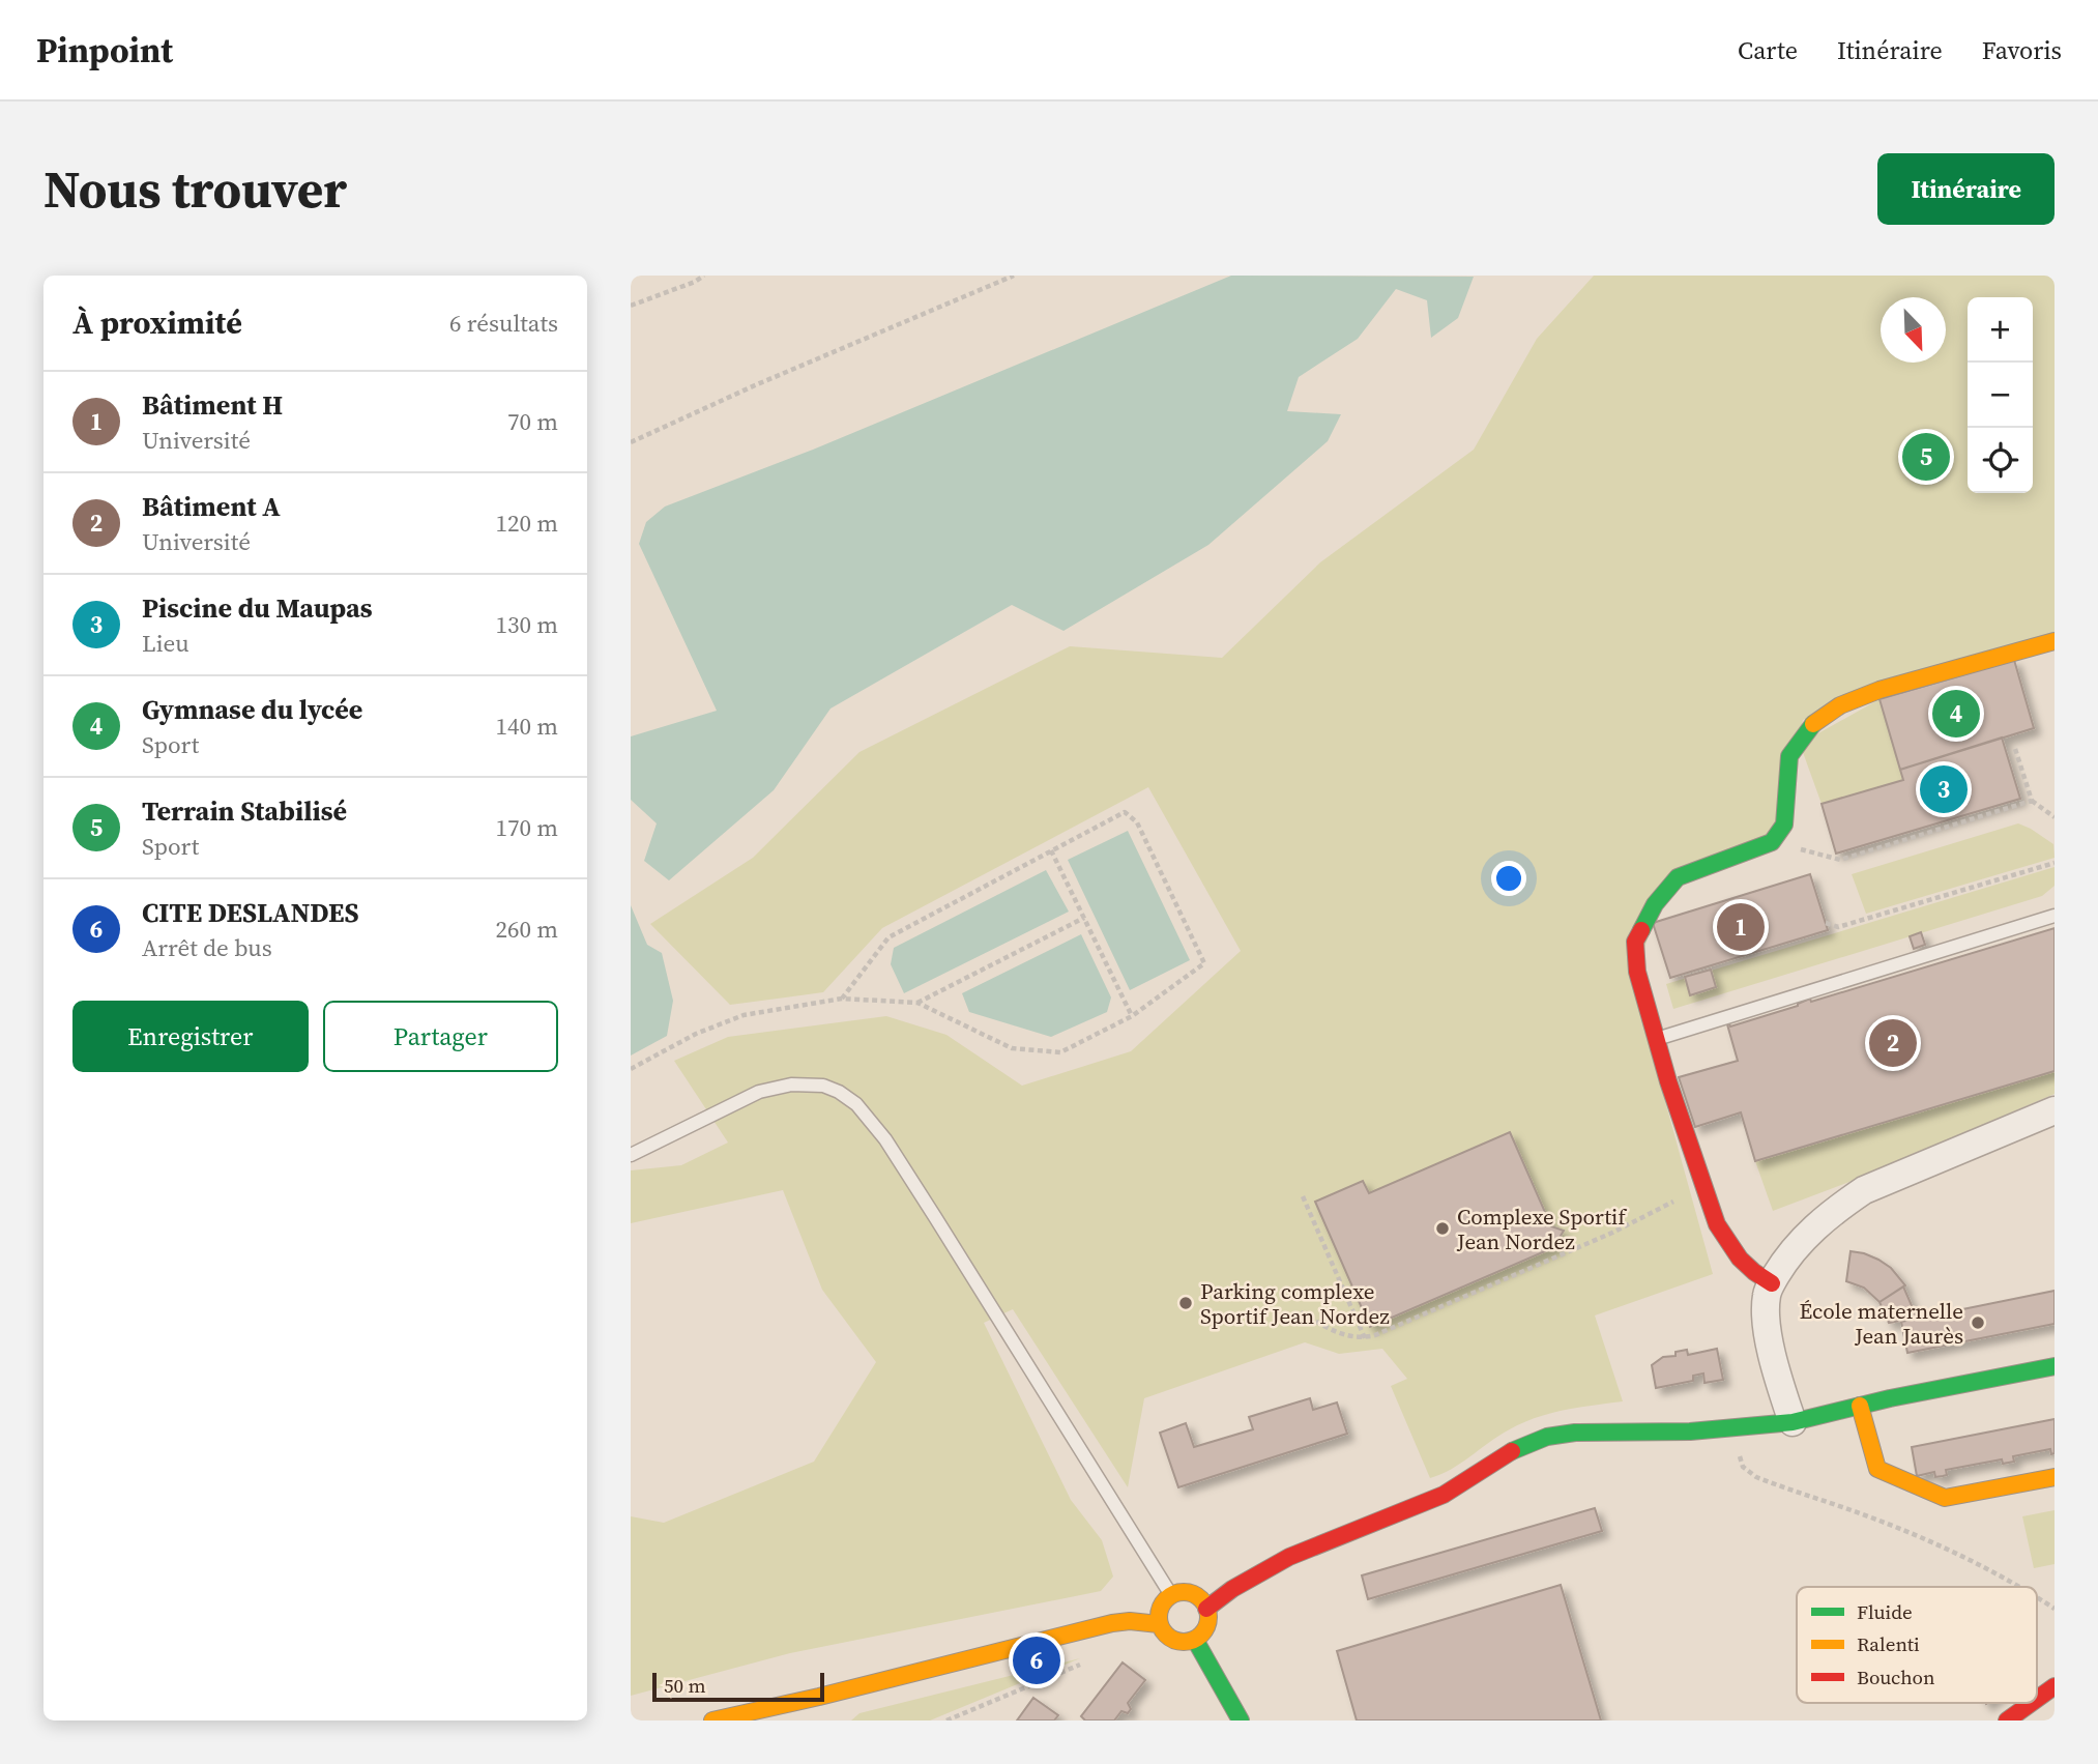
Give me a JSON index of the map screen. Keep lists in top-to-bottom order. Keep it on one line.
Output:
{"places":["Complexe Sportif Jean Nordez","Parking complexe Sportif Jean Nordez","École maternelle Jean Jaurès"],"legend":["Fluide","Ralenti","Bouchon"],"scale_bar":"50 m","north":"bottom right","page":{"header":"Pinpoint","nav":["Carte","Itinéraire","Favoris"],"buttons":["Itinéraire",["Enregistrer","Partager"]],"title":"Nous trouver","heading":["À proximité","6 résultats"],"map_buttons":["+","−"],"list":[{"mark":"1","name":"Bâtiment H","note":"Université","value":"70 m"},{"mark":"2","name":"Bâtiment A","note":"Université","value":"120 m"},{"mark":"3","name":"Piscine du Maupas","note":"Lieu","value":"130 m"},{"mark":"4","name":"Gymnase du lycée","note":"Sport","value":"140 m"},{"mark":"5","name":"Terrain Stabilisé","note":"Sport","value":"170 m"},{"mark":"6","name":"CITE DESLANDES","note":"Arrêt de bus","value":"260 m"}],"pins":["5","4","3","1","2","6"],"scale":"50 m"}}
